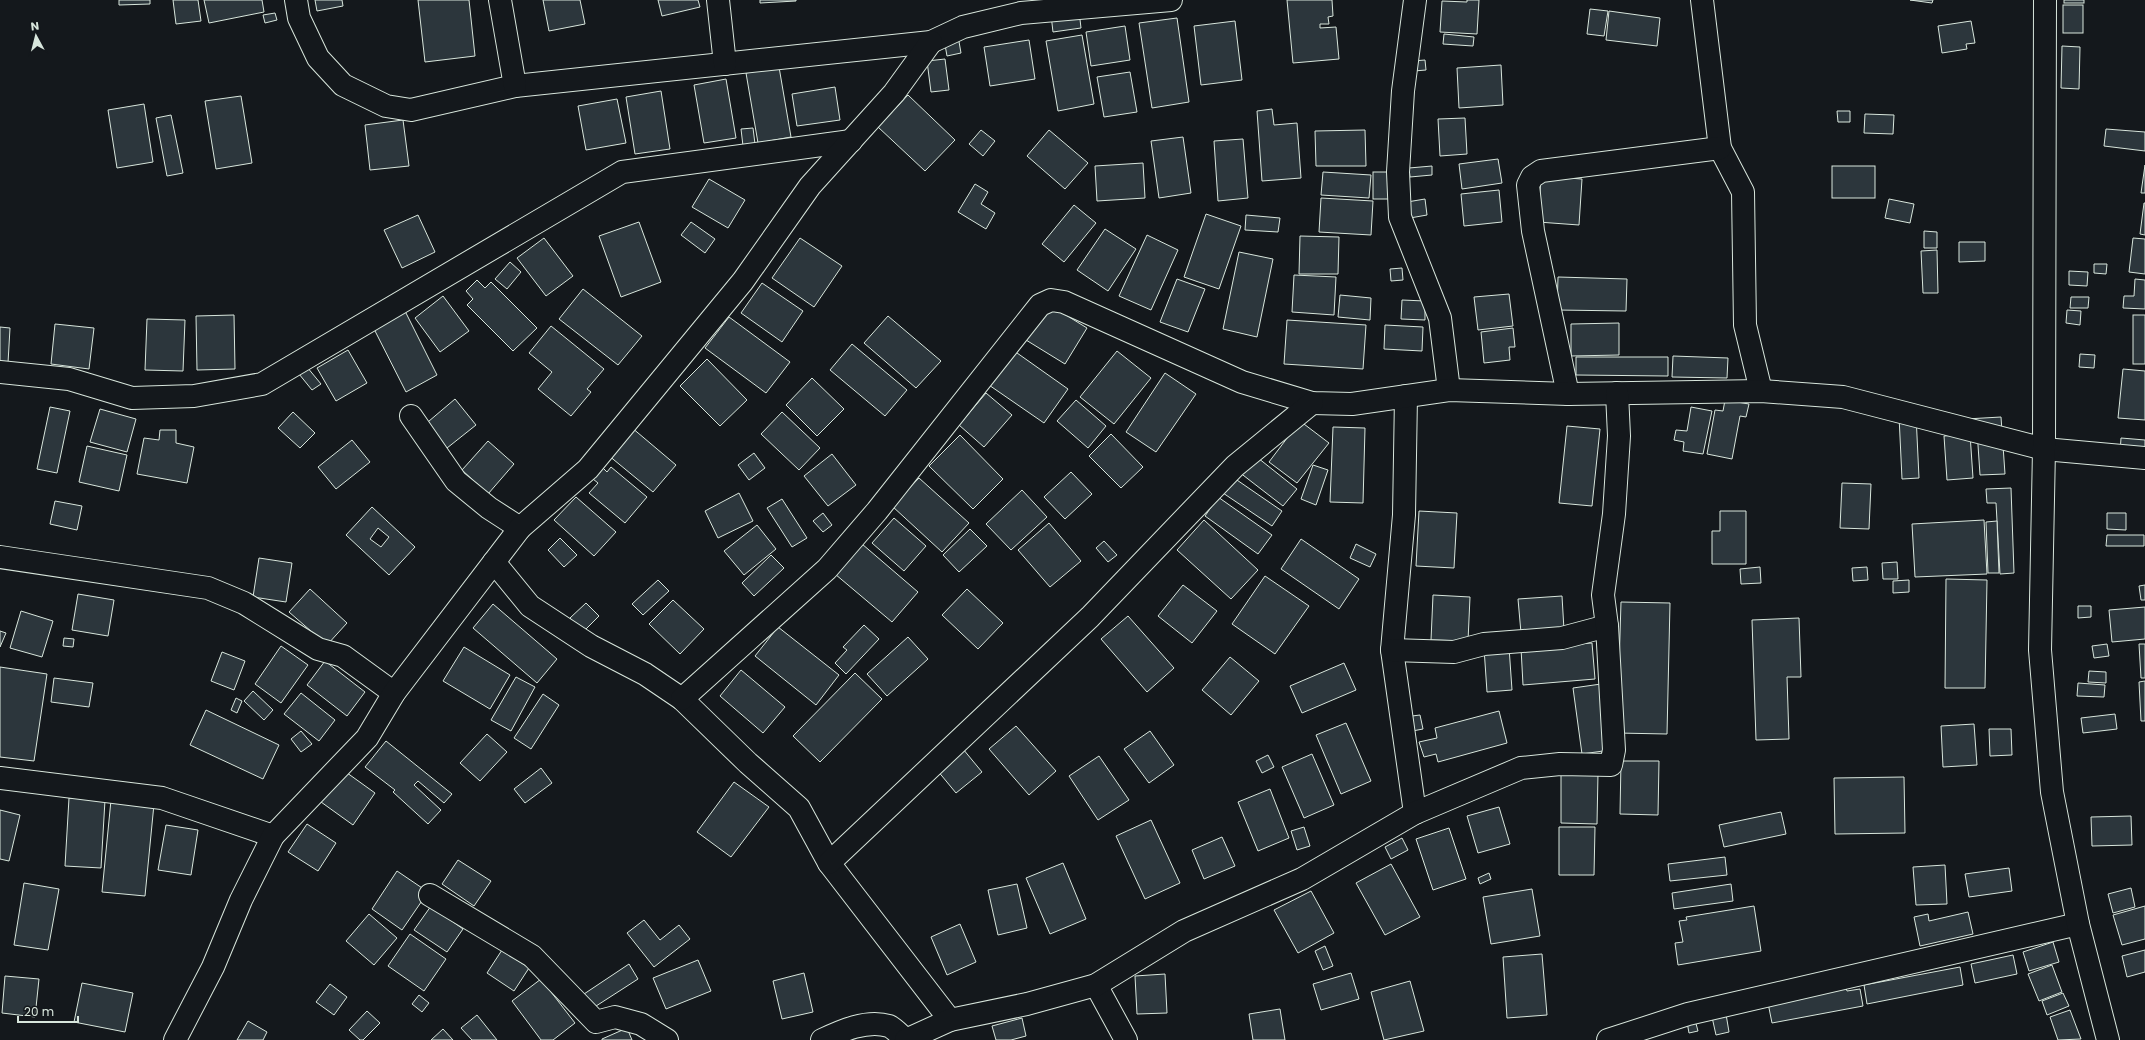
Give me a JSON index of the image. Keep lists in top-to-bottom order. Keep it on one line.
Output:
{"scale_bar":"20 m","north":"top"}
